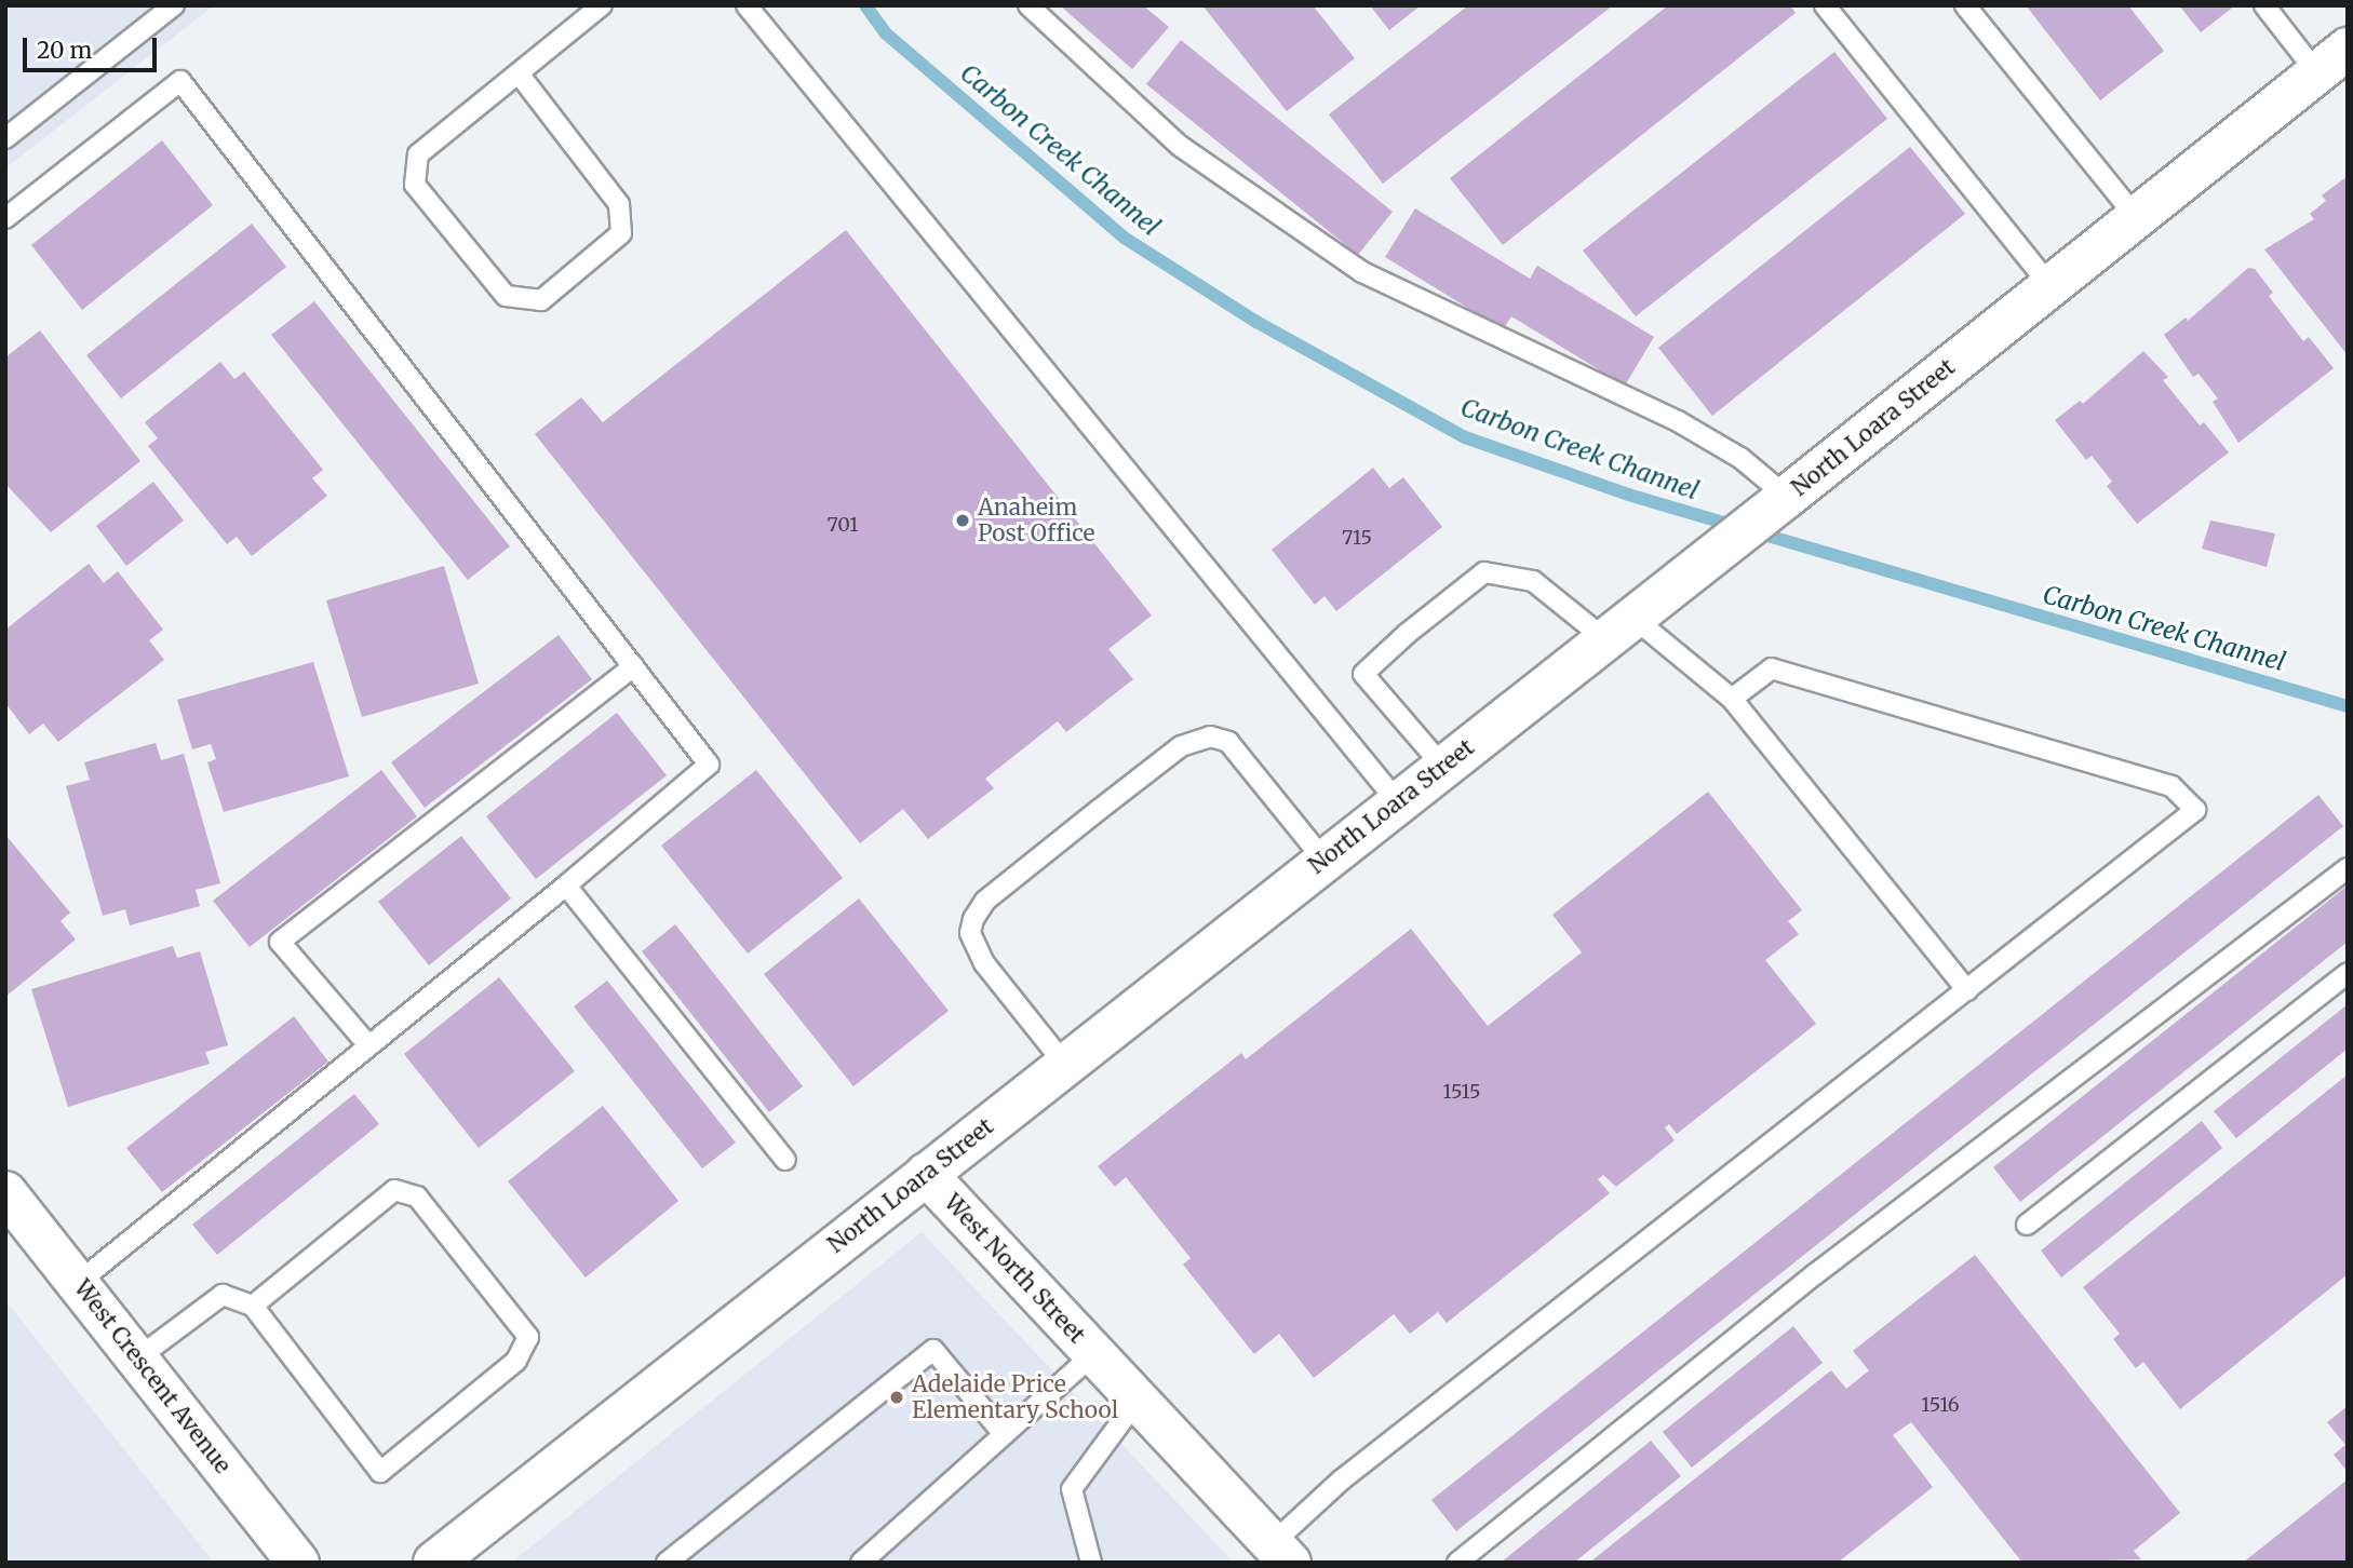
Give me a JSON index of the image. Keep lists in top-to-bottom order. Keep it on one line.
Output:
{"streets":{"street":["North Loara Street","West North Street","West Crescent Avenue"]},"crossings":[["North Loara Street","West North Street"]],"water":["Carbon Creek Channel"],"places":["Anaheim Post Office","Adelaide Price Elementary School"],"house_numbers":["701","715","1515","1516"],"scale_bar":"20 m"}
